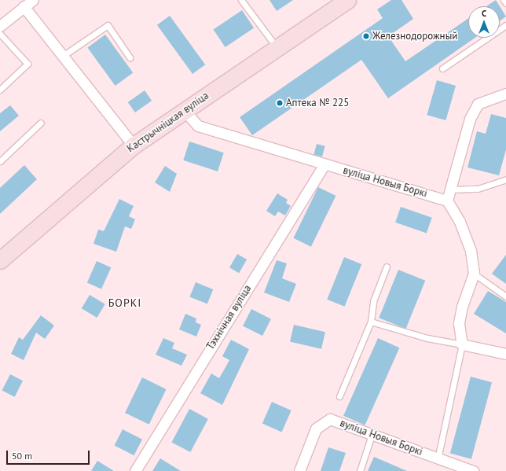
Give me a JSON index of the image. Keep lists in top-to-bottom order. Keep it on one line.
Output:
{"streets":{"main road":["Кастрычніцкая вуліца"],"street":["вуліца Новыя Боркі","Тэхнічная вуліца"]},"crossings":[["Кастрычніцкая вуліца","вуліца Новыя Боркі"],["вуліца Новыя Боркі","Тэхнічная вуліца"]],"districts":["БОРКІ"],"places":["Железнодорожный","Аптека № 225"],"scale_bar":"50 m","north":"top"}
